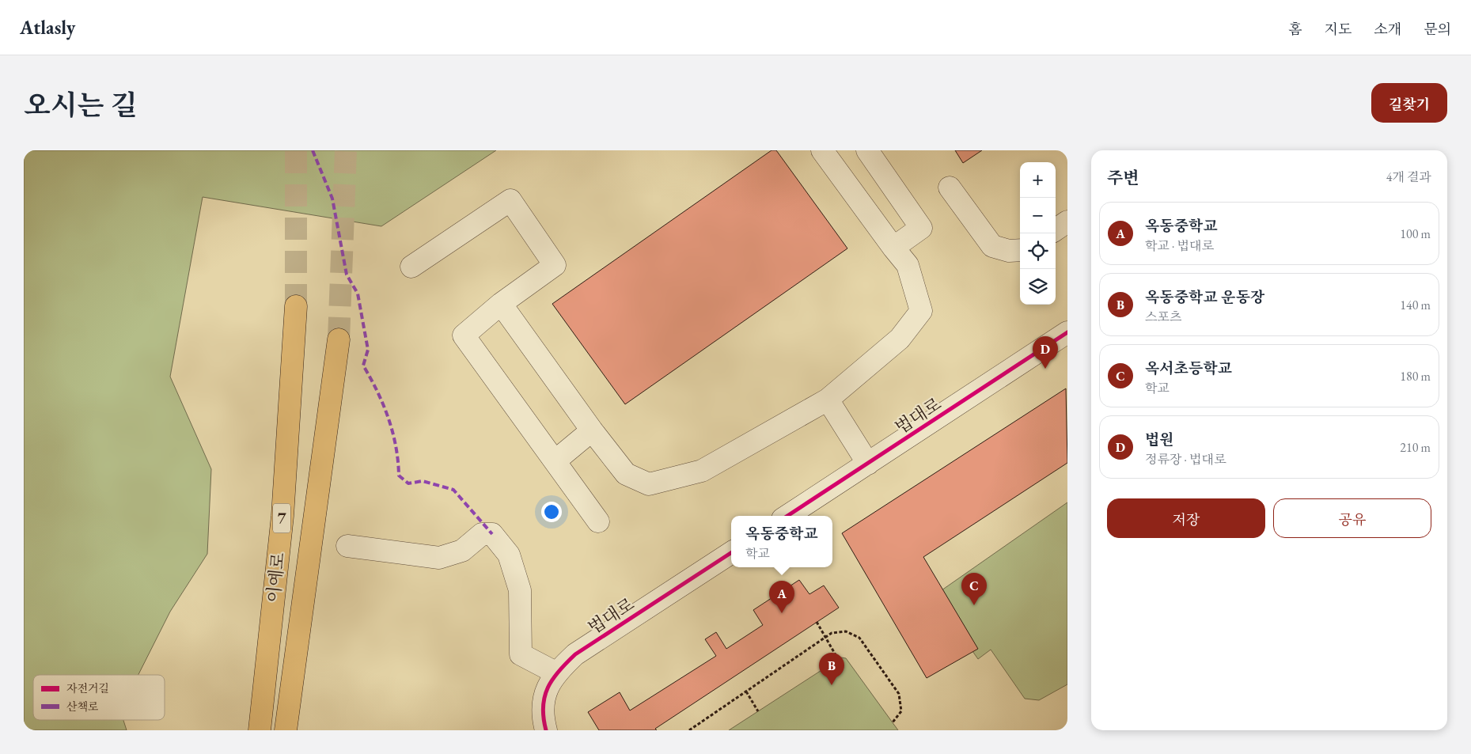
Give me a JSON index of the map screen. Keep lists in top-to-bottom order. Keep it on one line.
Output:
{"streets":{"highway":["7","이예로"],"street":["법대로"]},"legend":["자전거길","산책로"],"page":{"header":"Atlasly","nav":["홈","지도","소개","문의"],"title":"오시는 길","buttons":["길찾기",["저장","공유"]],"heading":["주변","4개 결과"],"map_buttons":["+","−"],"list":[{"mark":"A","name":"옥동중학교","note":"학교 · 법대로","value":"100 m"},{"mark":"B","name":"옥동중학교 운동장","note":"스포츠","value":"140 m"},{"mark":"C","name":"옥서초등학교","note":"학교","value":"180 m"},{"mark":"D","name":"법원","note":"정류장 · 법대로","value":"210 m"}],"pins":["D","C","A","B"],"popup":["옥동중학교","학교"]}}
